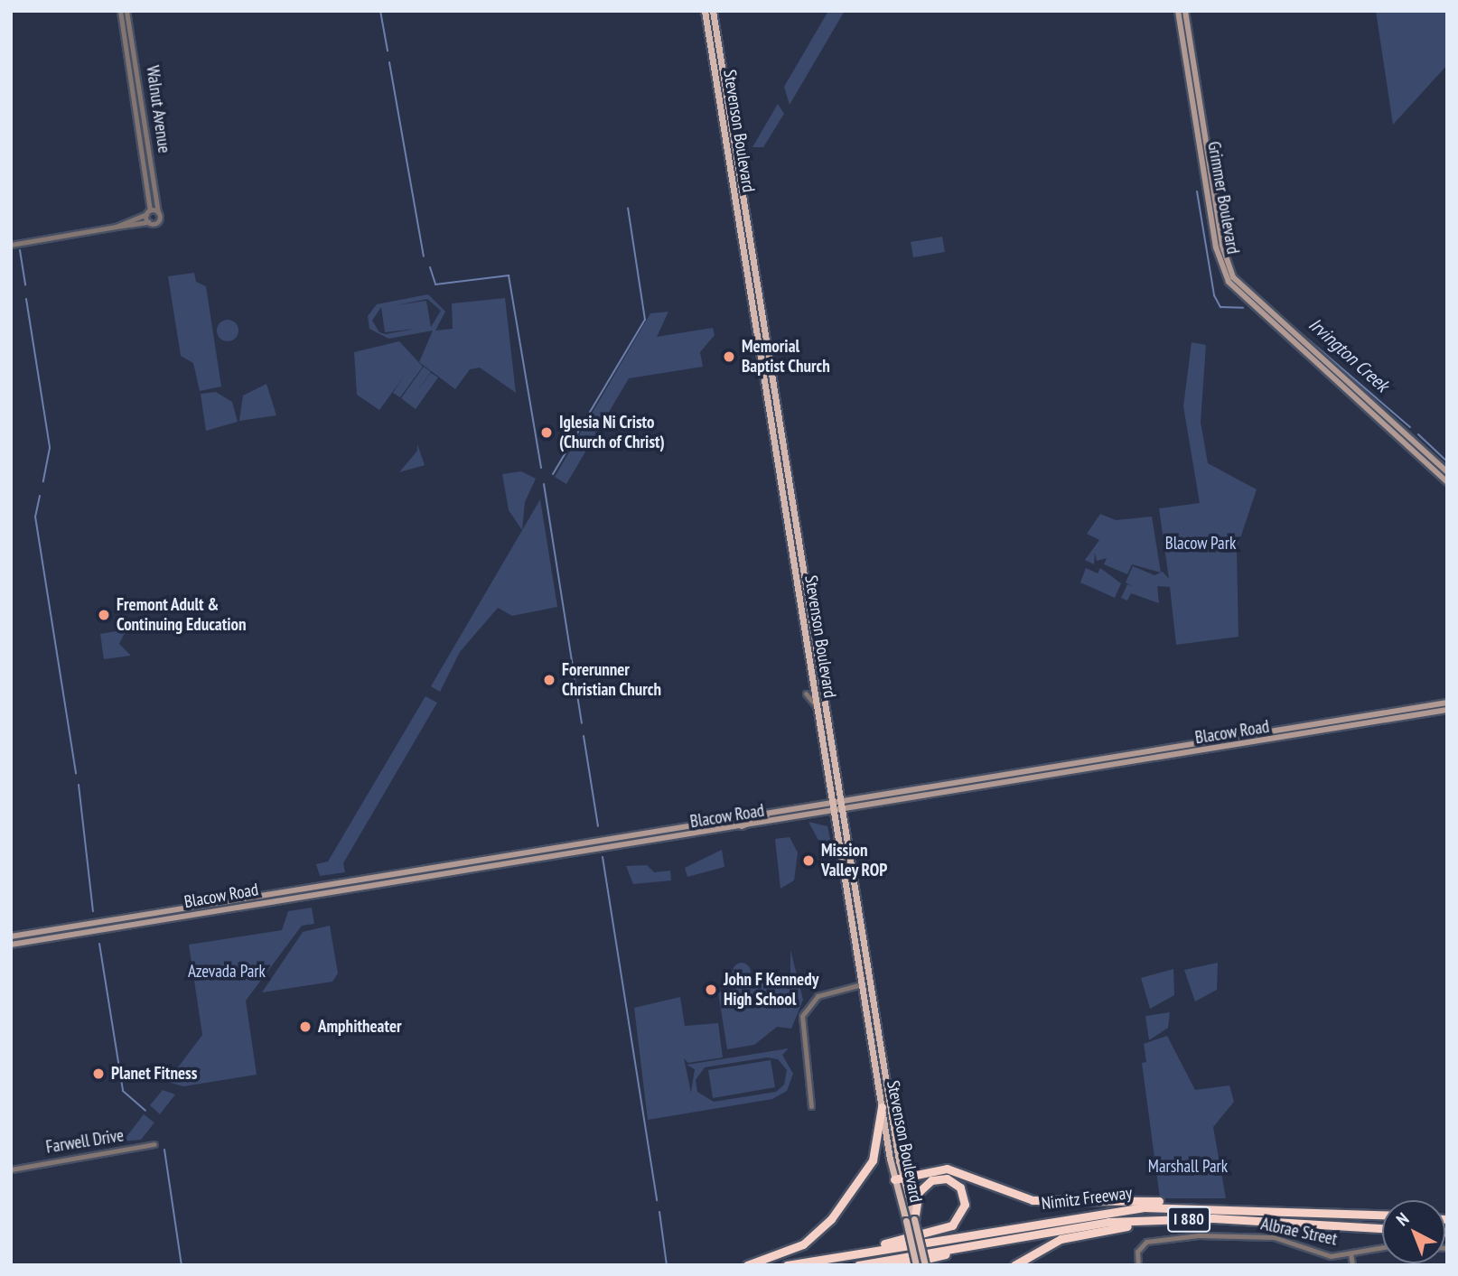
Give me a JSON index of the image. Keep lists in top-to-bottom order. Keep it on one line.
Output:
{"streets":{"highway":["Nimitz Freeway","I 880"],"main road":["Stevenson Boulevard","Grimmer Boulevard","Blacow Road"],"street":["Walnut Avenue","Farwell Drive","Albrae Street"]},"crossings":[["Stevenson Boulevard","Blacow Road"],["Nimitz Freeway","I 880"]],"water":["Irvington Creek"],"parks":["Blacow Park","Azevada Park","Marshall Park"],"places":["Memorial Baptist Church","Iglesia Ni Cristo (Church of Christ)","Fremont Adult & Continuing Education","Forerunner Christian Church","Mission Valley ROP","John F Kennedy High School","Amphitheater","Planet Fitness"],"north":"top left"}
